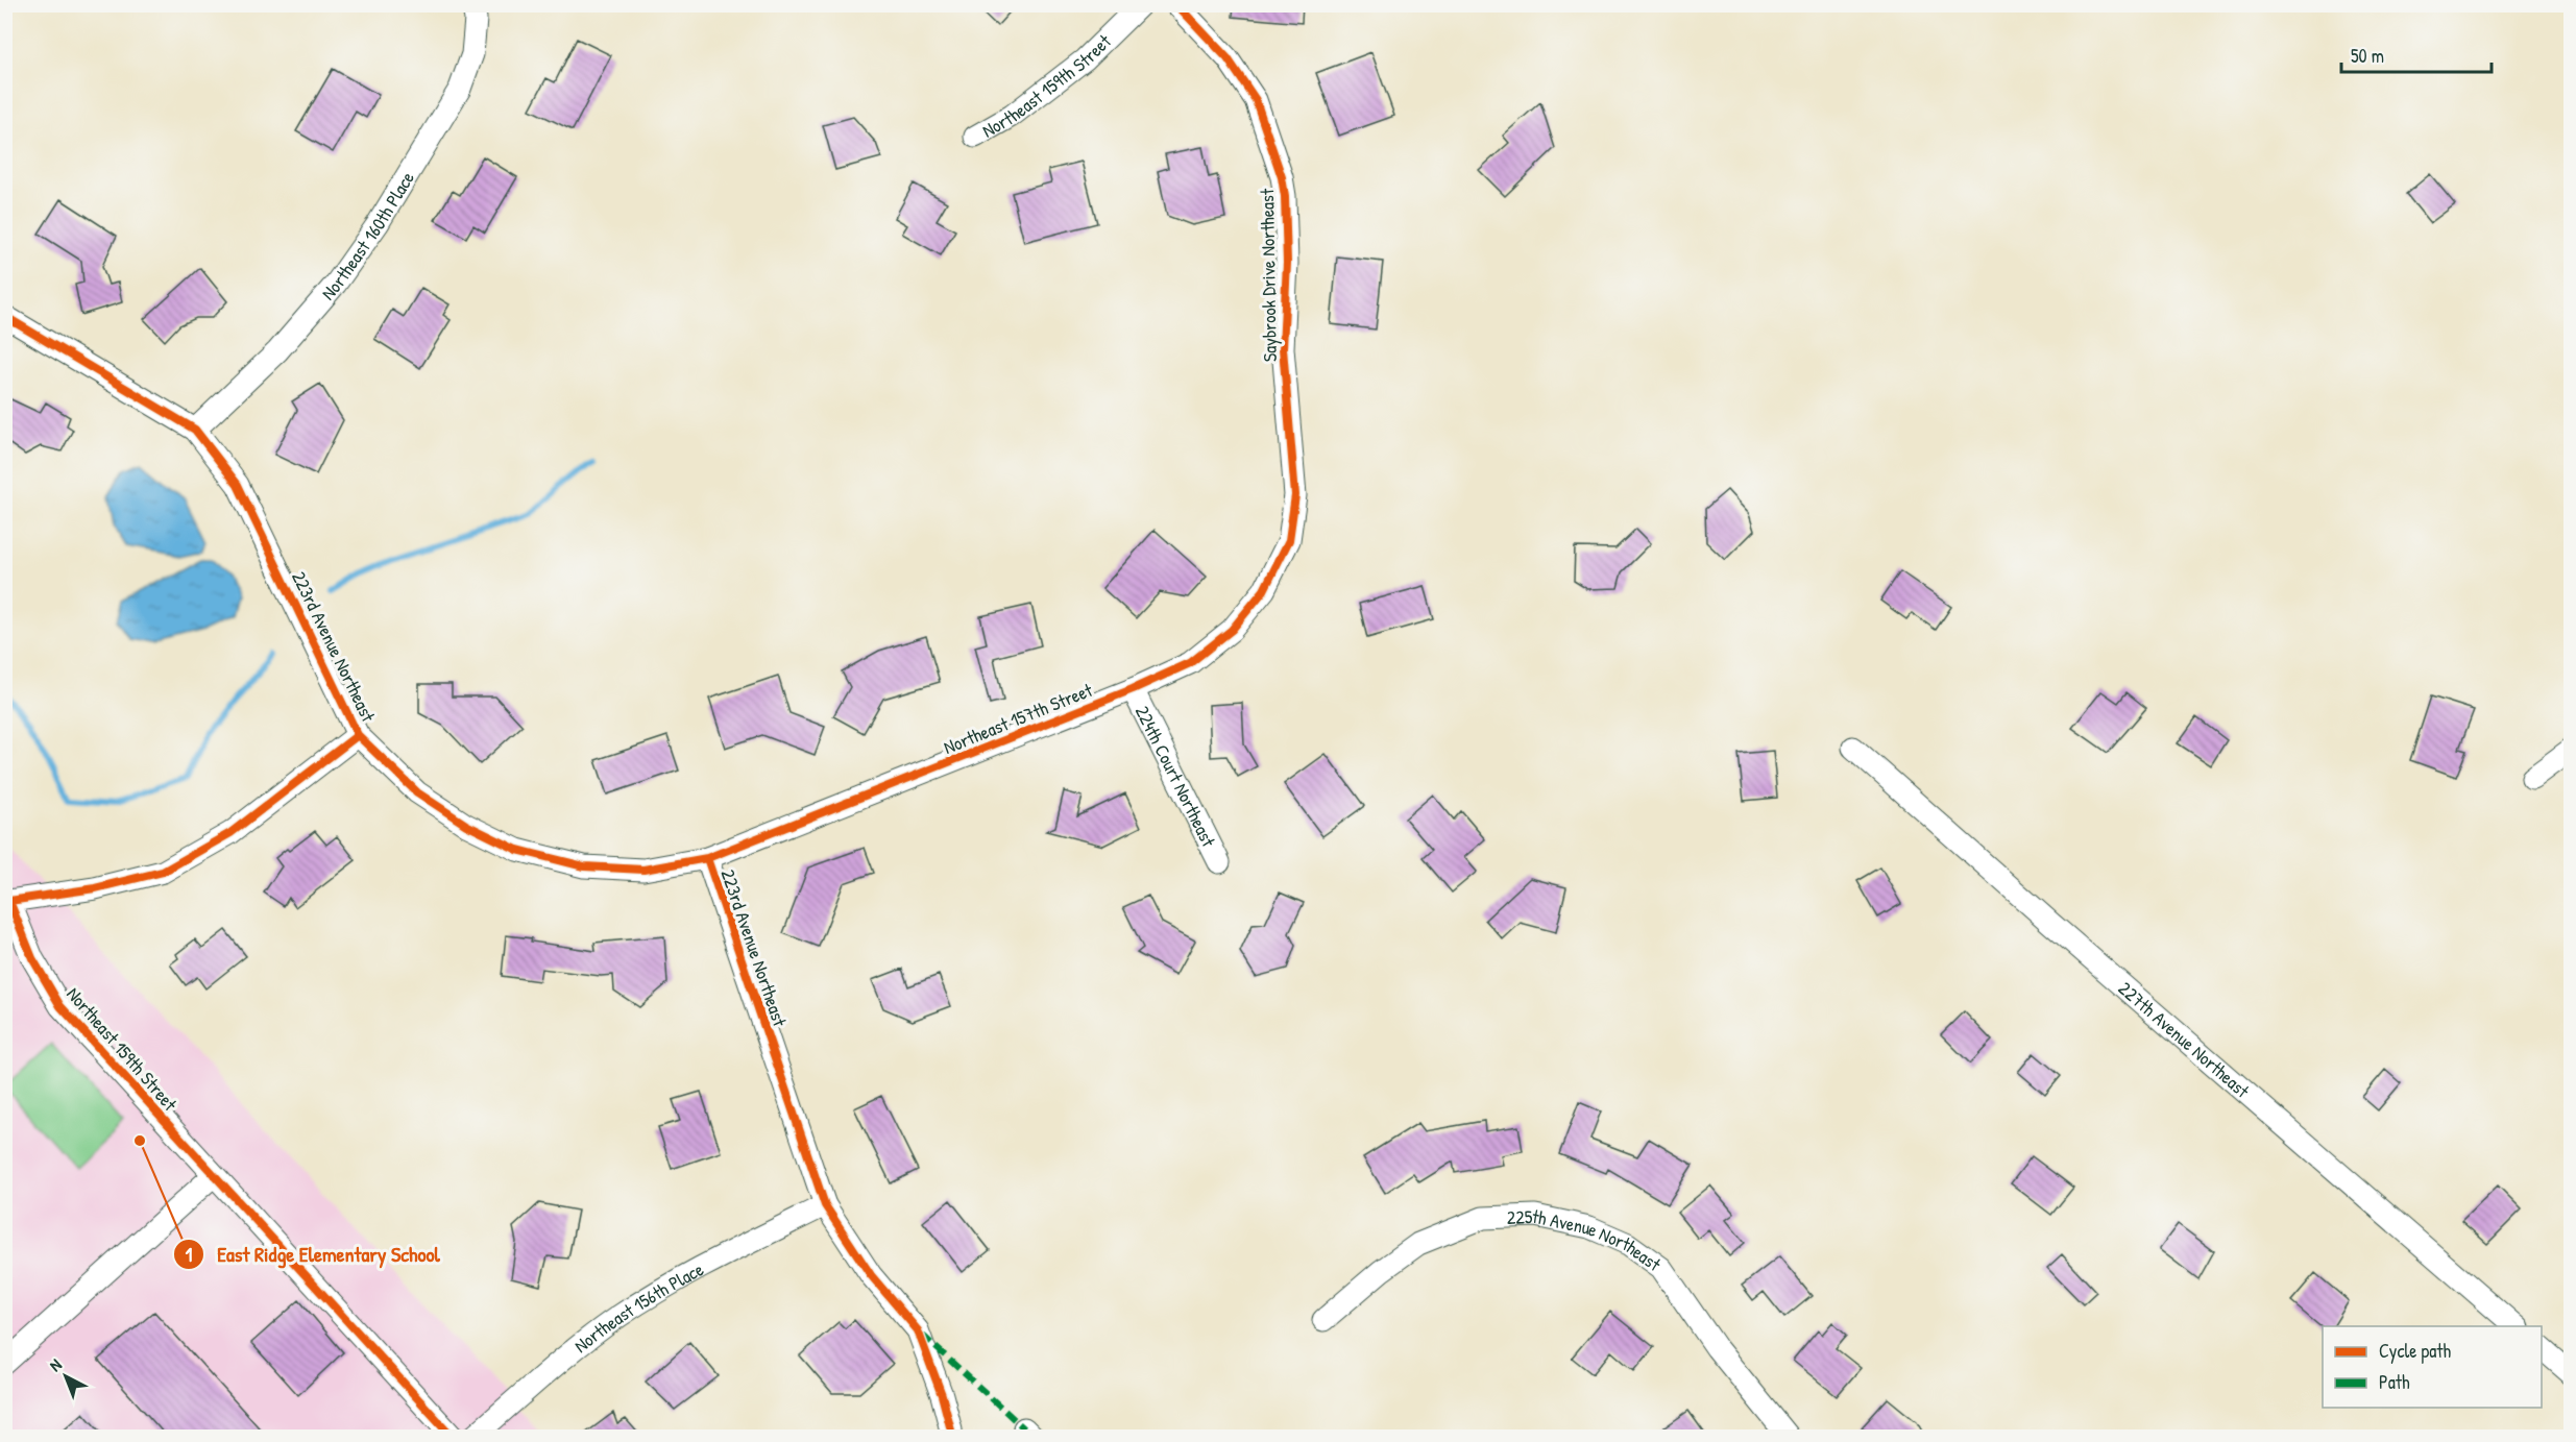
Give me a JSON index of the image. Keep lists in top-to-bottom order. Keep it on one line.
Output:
{"streets":{"street":["Northeast 159th Street","Northeast 160th Place","Saybrook Drive Northeast","223rd Avenue Northeast","Northeast 157th Street","224th Court Northeast","227th Avenue Northeast","225th Avenue Northeast","Northeast 156th Place"]},"crossings":[["Northeast 159th Street","223rd Avenue Northeast"],["Northeast 160th Place","223rd Avenue Northeast"],["Saybrook Drive Northeast","Northeast 157th Street"],["223rd Avenue Northeast","Northeast 157th Street"],["223rd Avenue Northeast","Northeast 156th Place"],["Northeast 157th Street","224th Court Northeast"]],"places":["East Ridge Elementary School"],"legend":["Cycle path","Path"],"scale_bar":"50 m","north":"top left"}
